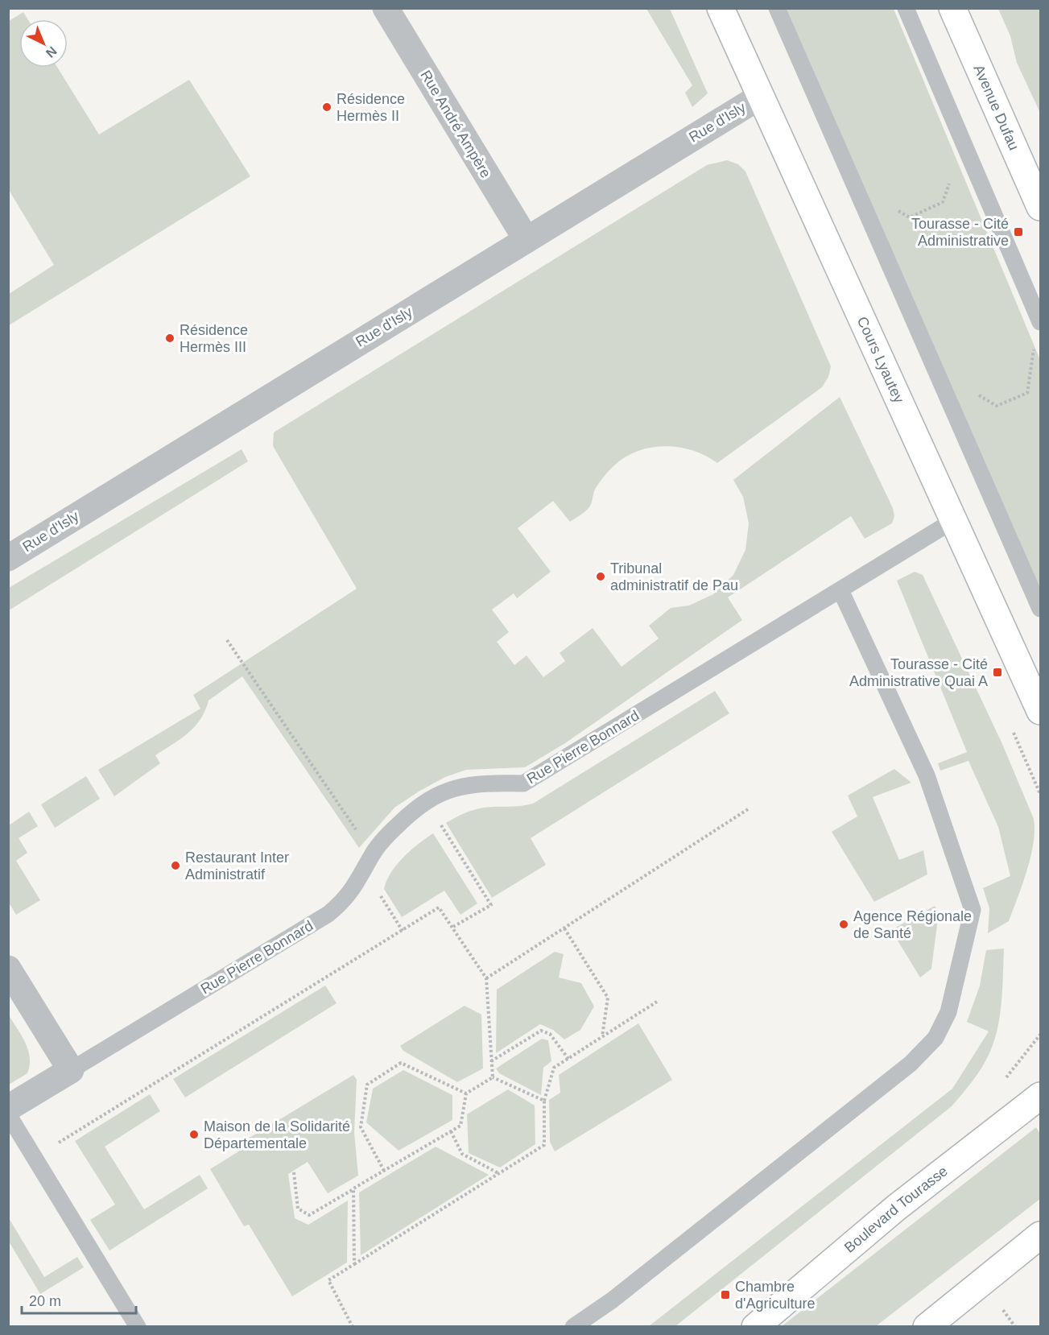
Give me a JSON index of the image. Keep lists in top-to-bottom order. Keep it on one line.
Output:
{"streets":{"main road":["Avenue Dufau","Cours Lyautey","Boulevard Tourasse"],"street":["Rue d'Isly","Rue André Ampère","Rue Pierre Bonnard"]},"crossings":[["Rue d'Isly","Rue André Ampère"],["Rue d'Isly","Cours Lyautey"],["Cours Lyautey","Rue Pierre Bonnard"]],"places":{"other":["Résidence Hermès II","Résidence Hermès III","Tribunal administratif de Pau","Restaurant Inter Administratif","Agence Régionale de Santé","Maison de la Solidarité Départementale"],"transit":["Tourasse - Cité Administrative","Tourasse - Cité Administrative Quai A","Chambre d'Agriculture"]},"scale_bar":"20 m","north":"bottom right"}
